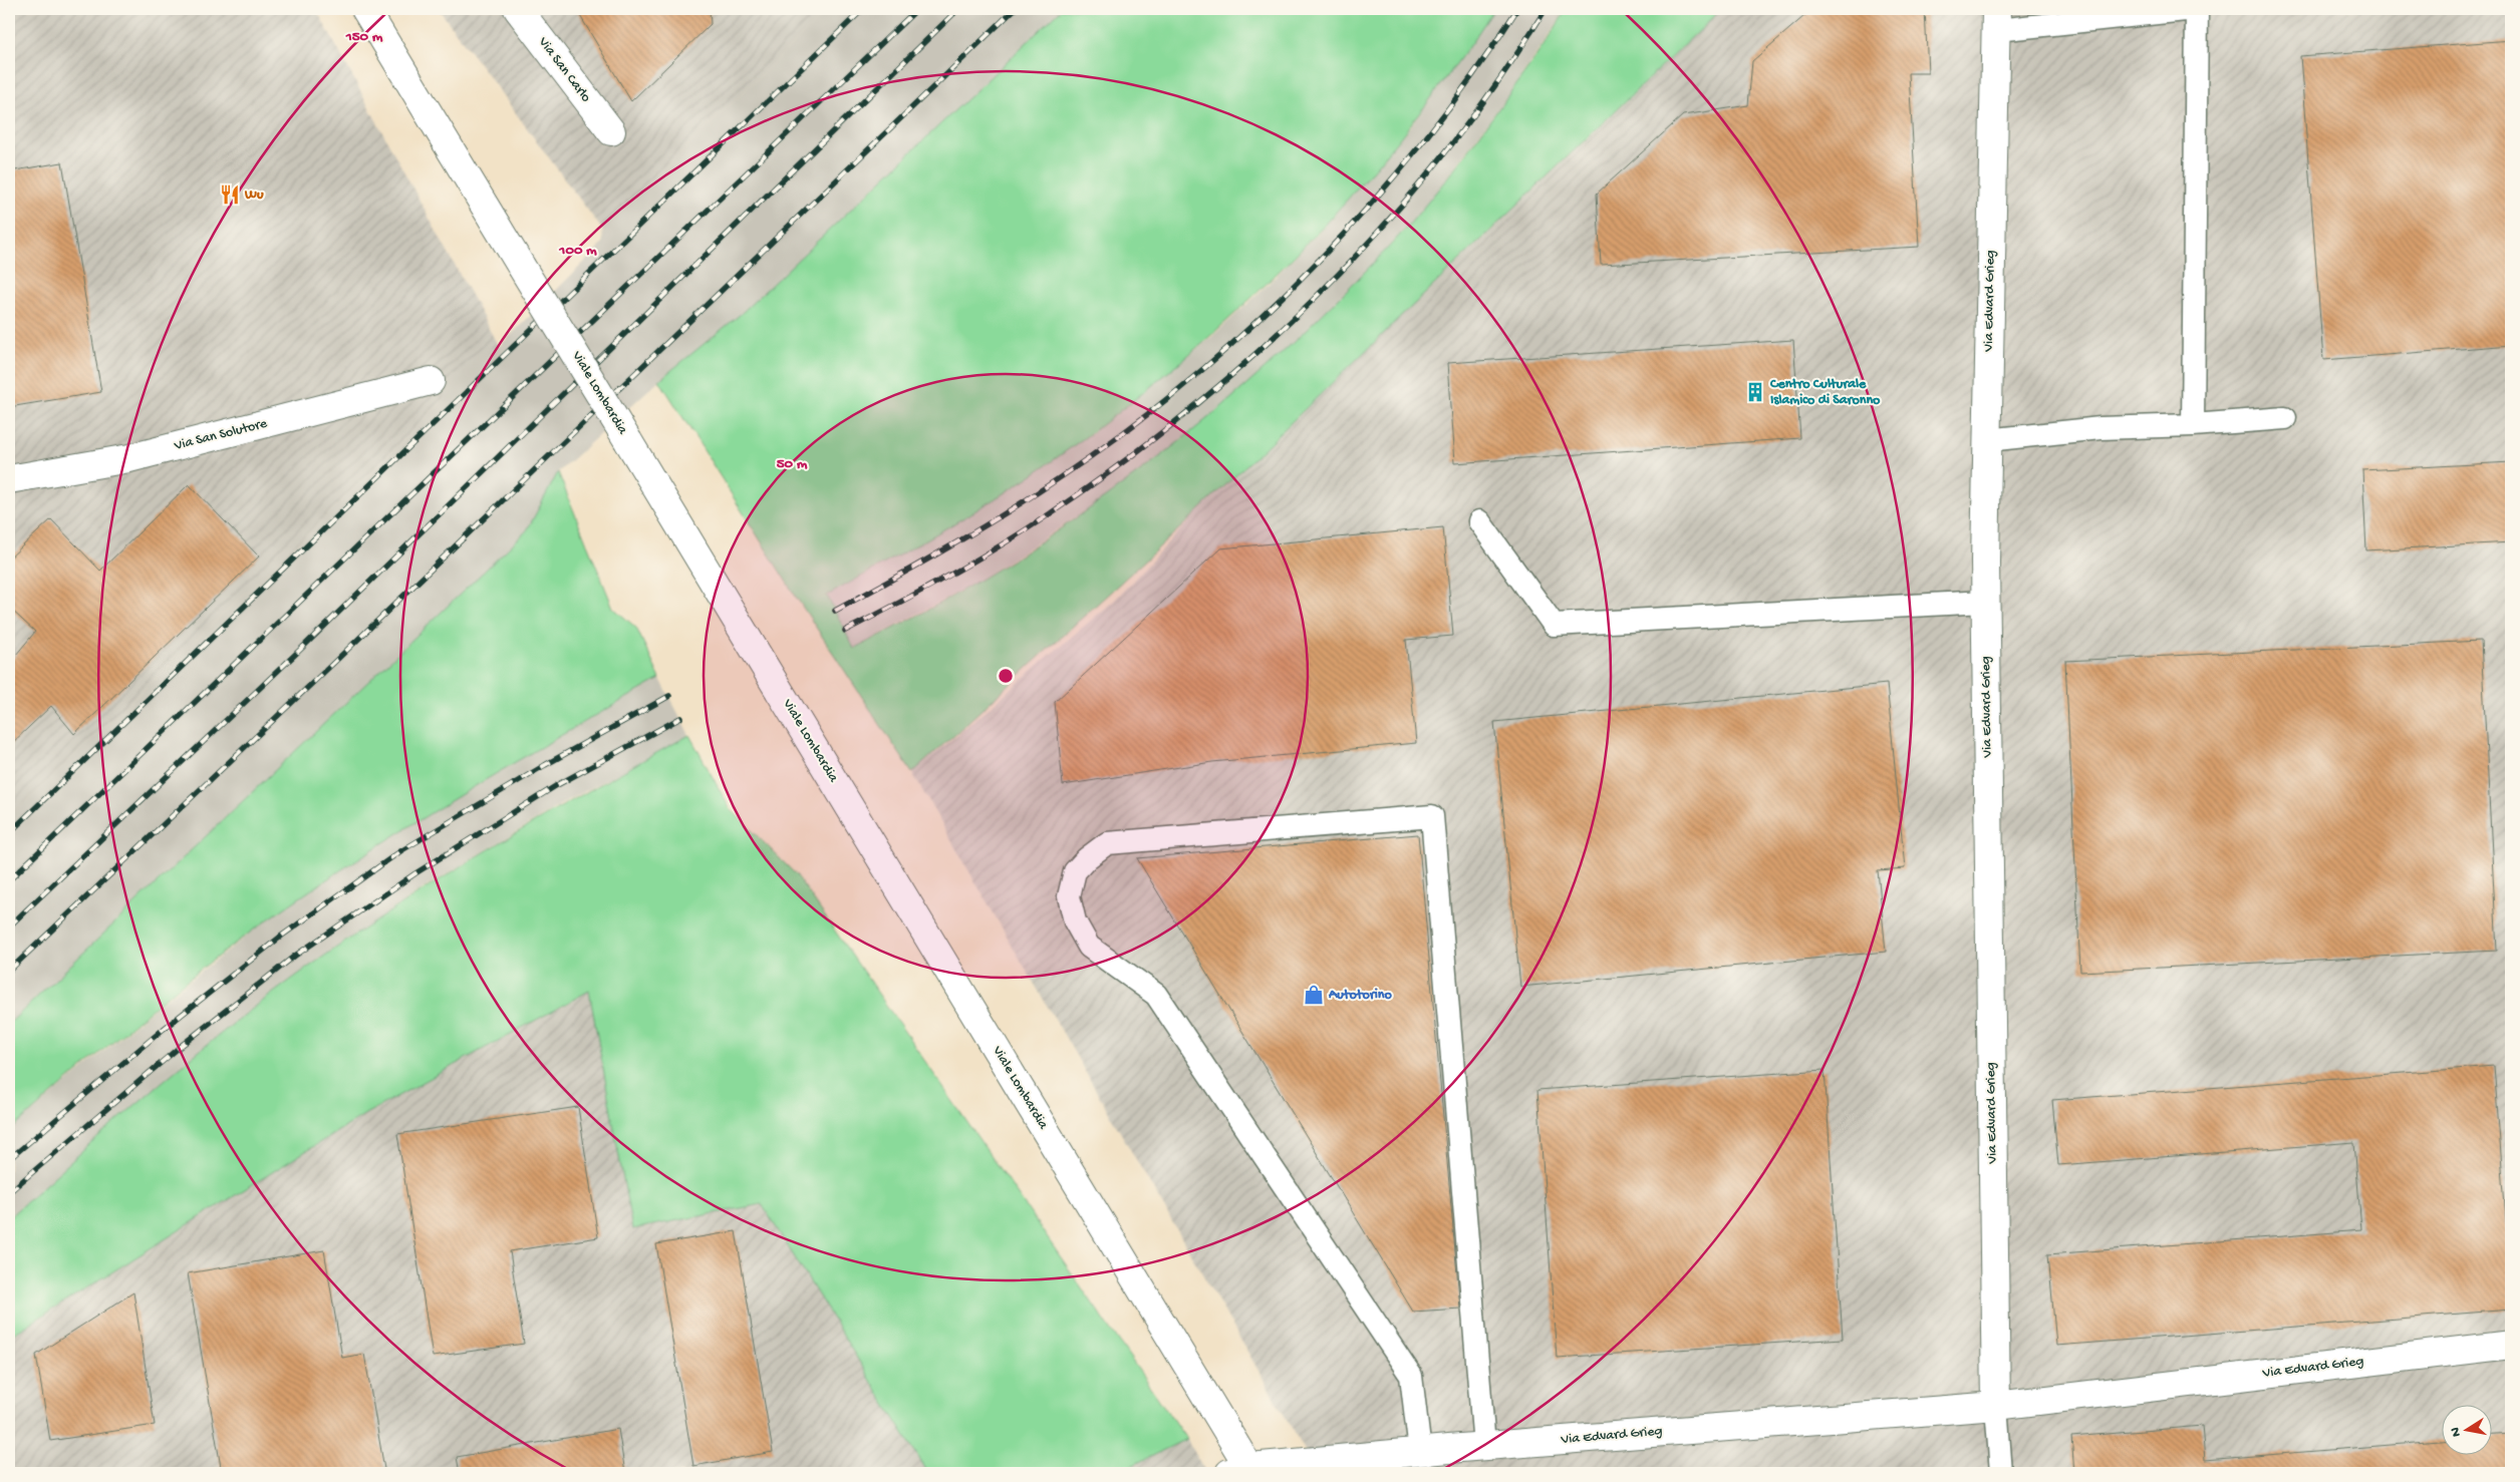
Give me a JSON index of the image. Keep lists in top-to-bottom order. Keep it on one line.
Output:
{"streets":{"street":["Via San Carlo","Via Edvard Grieg","Viale Lombardia","Via San Solutore"]},"crossings":[["Via Edvard Grieg","Viale Lombardia"]],"places":{"restaurant":["Wu"],"building":["Centro Culturale Islamico di Saronno"],"shop":["Autotorino"]},"north":"left","rings":["150 m","100 m","50 m"]}
